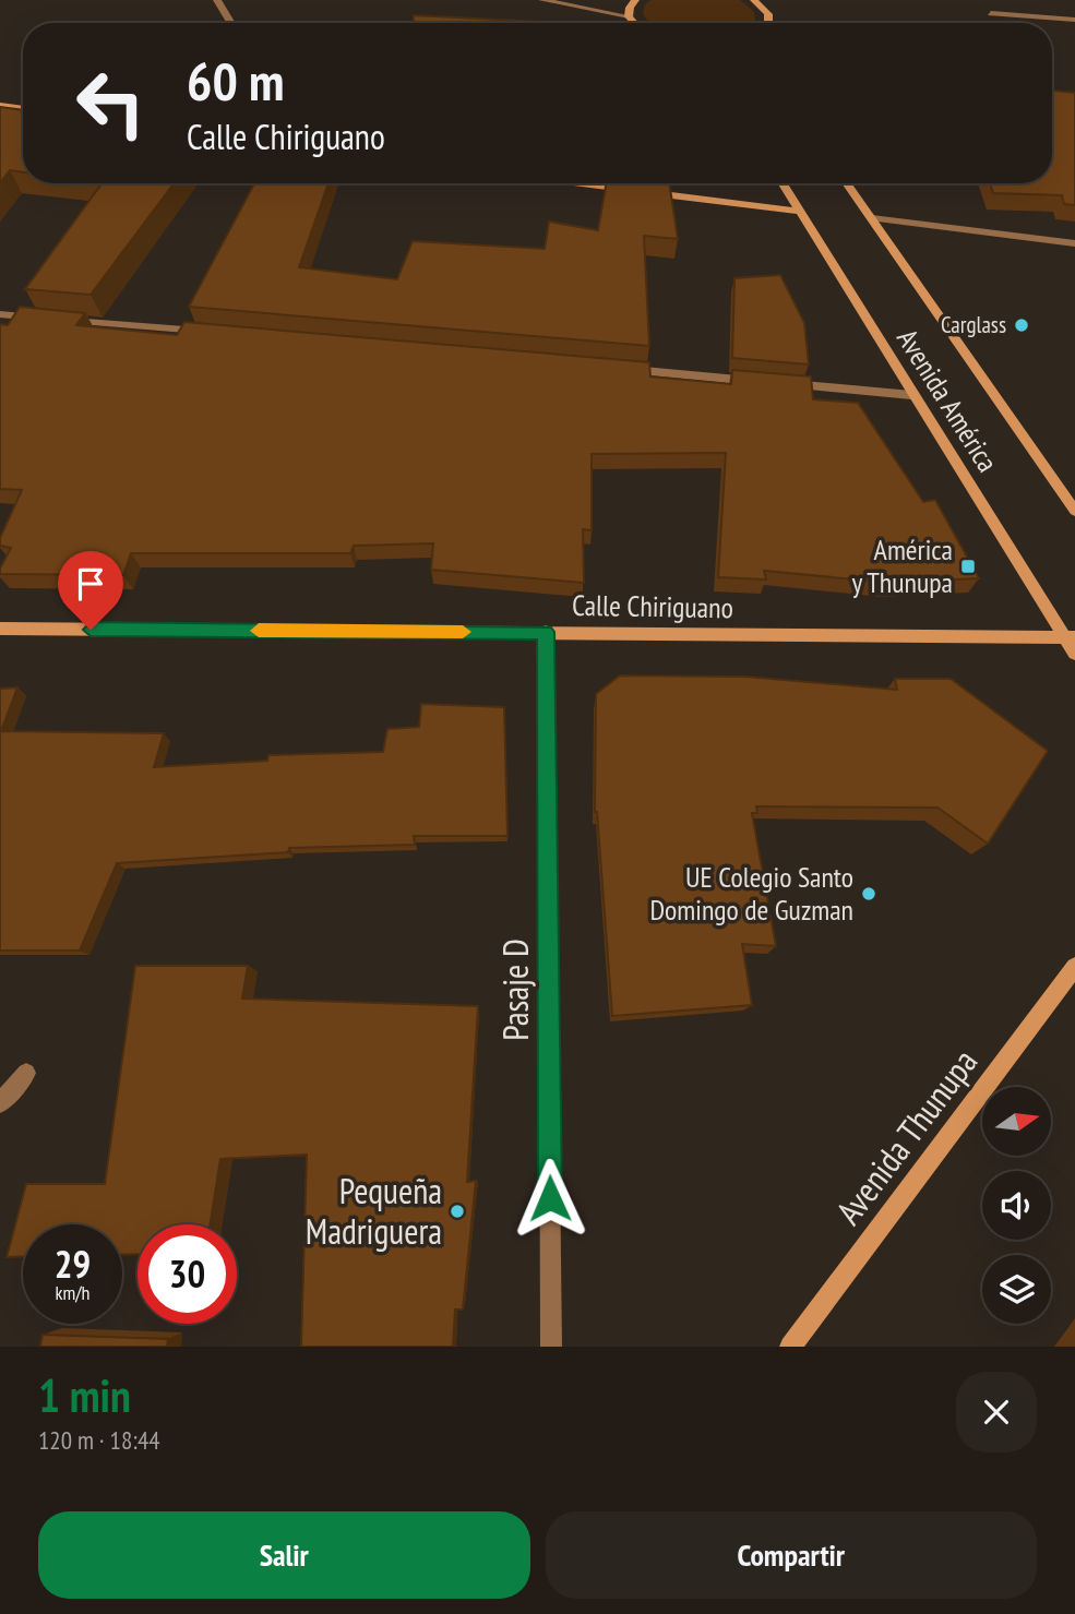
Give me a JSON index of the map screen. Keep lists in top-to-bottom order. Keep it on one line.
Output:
{"streets":{"main road":["Avenida América","Calle Chiriguano","Avenida Thunupa"],"street":["Pasaje D"]},"crossings":[["Avenida América","Calle Chiriguano"],["Calle Chiriguano","Pasaje D"]],"places":{"other":["Carglass","UE Colegio Santo Domingo de Guzman","Pequeña Madriguera"],"transit":["América y Thunupa"]},"north":"right","page":{"turn":["60 m","Calle Chiriguano"],"speed":"29 km/h","limit":"30","heading":["1 min","120 m · 18:44"],"buttons":["Salir","Compartir"]}}
